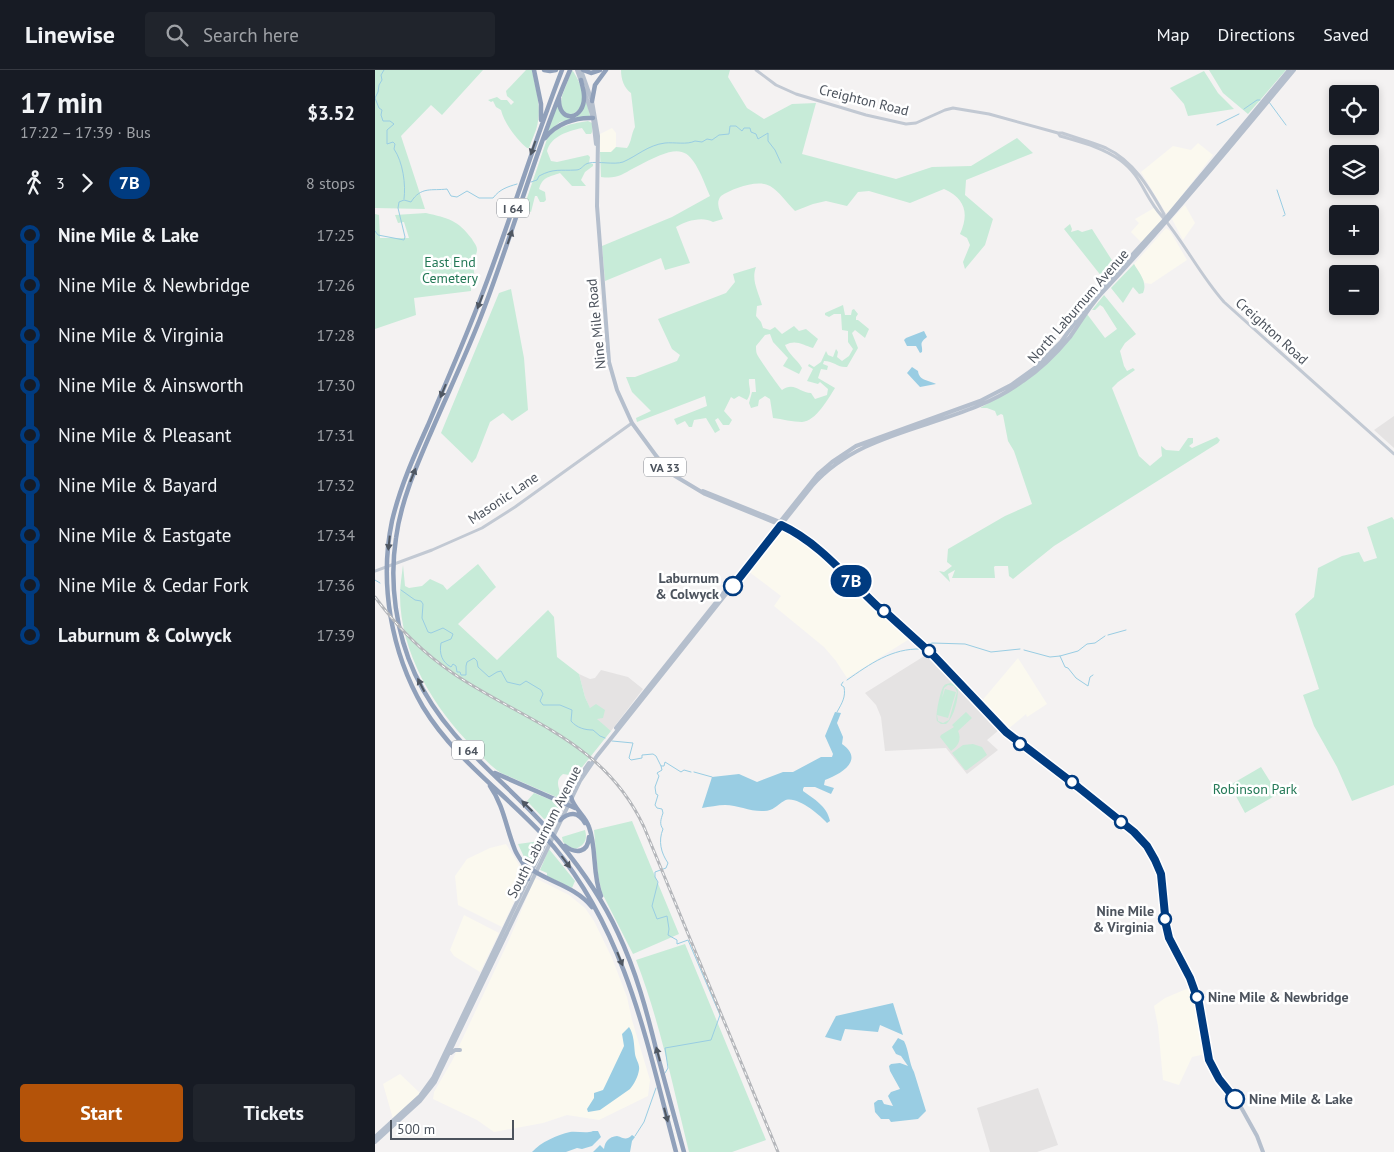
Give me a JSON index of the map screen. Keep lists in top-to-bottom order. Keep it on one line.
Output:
{"streets":{"highway":["I 64"],"main road":["Creighton Road","North Laburnum Avenue","Nine Mile Road","VA 33","Masonic Lane","South Laburnum Avenue"]},"crossings":[["Creighton Road","North Laburnum Avenue"],["North Laburnum Avenue","Nine Mile Road"],["North Laburnum Avenue","South Laburnum Avenue"],["Nine Mile Road","Masonic Lane"],["Nine Mile Road","South Laburnum Avenue"]],"parks":["East End Cemetery","Robinson Park"],"places":["Laburnum & Colwyck","Nine Mile & Virginia","Nine Mile & Newbridge","Nine Mile & Lake"],"lines":["bus line 7B"],"scale_bar":"500 m","page":{"header":"Linewise","search":"Search here","nav":["Map","Directions","Saved"],"heading":["17 min","17:22 – 17:39 · Bus","$3.52"],"on_map":"7B","map_buttons":["+","−"],"legs":["3","7B","8 stops"],"list":[{"name":"Nine Mile & Lake","value":"17:25"},{"name":"Nine Mile & Newbridge","value":"17:26"},{"name":"Nine Mile & Virginia","value":"17:28"},{"name":"Nine Mile & Ainsworth","value":"17:30"},{"name":"Nine Mile & Pleasant","value":"17:31"},{"name":"Nine Mile & Bayard","value":"17:32"},{"name":"Nine Mile & Eastgate","value":"17:34"},{"name":"Nine Mile & Cedar Fork","value":"17:36"},{"name":"Laburnum & Colwyck","value":"17:39"}],"buttons":["Start","Tickets"],"scale":"500 m"}}
